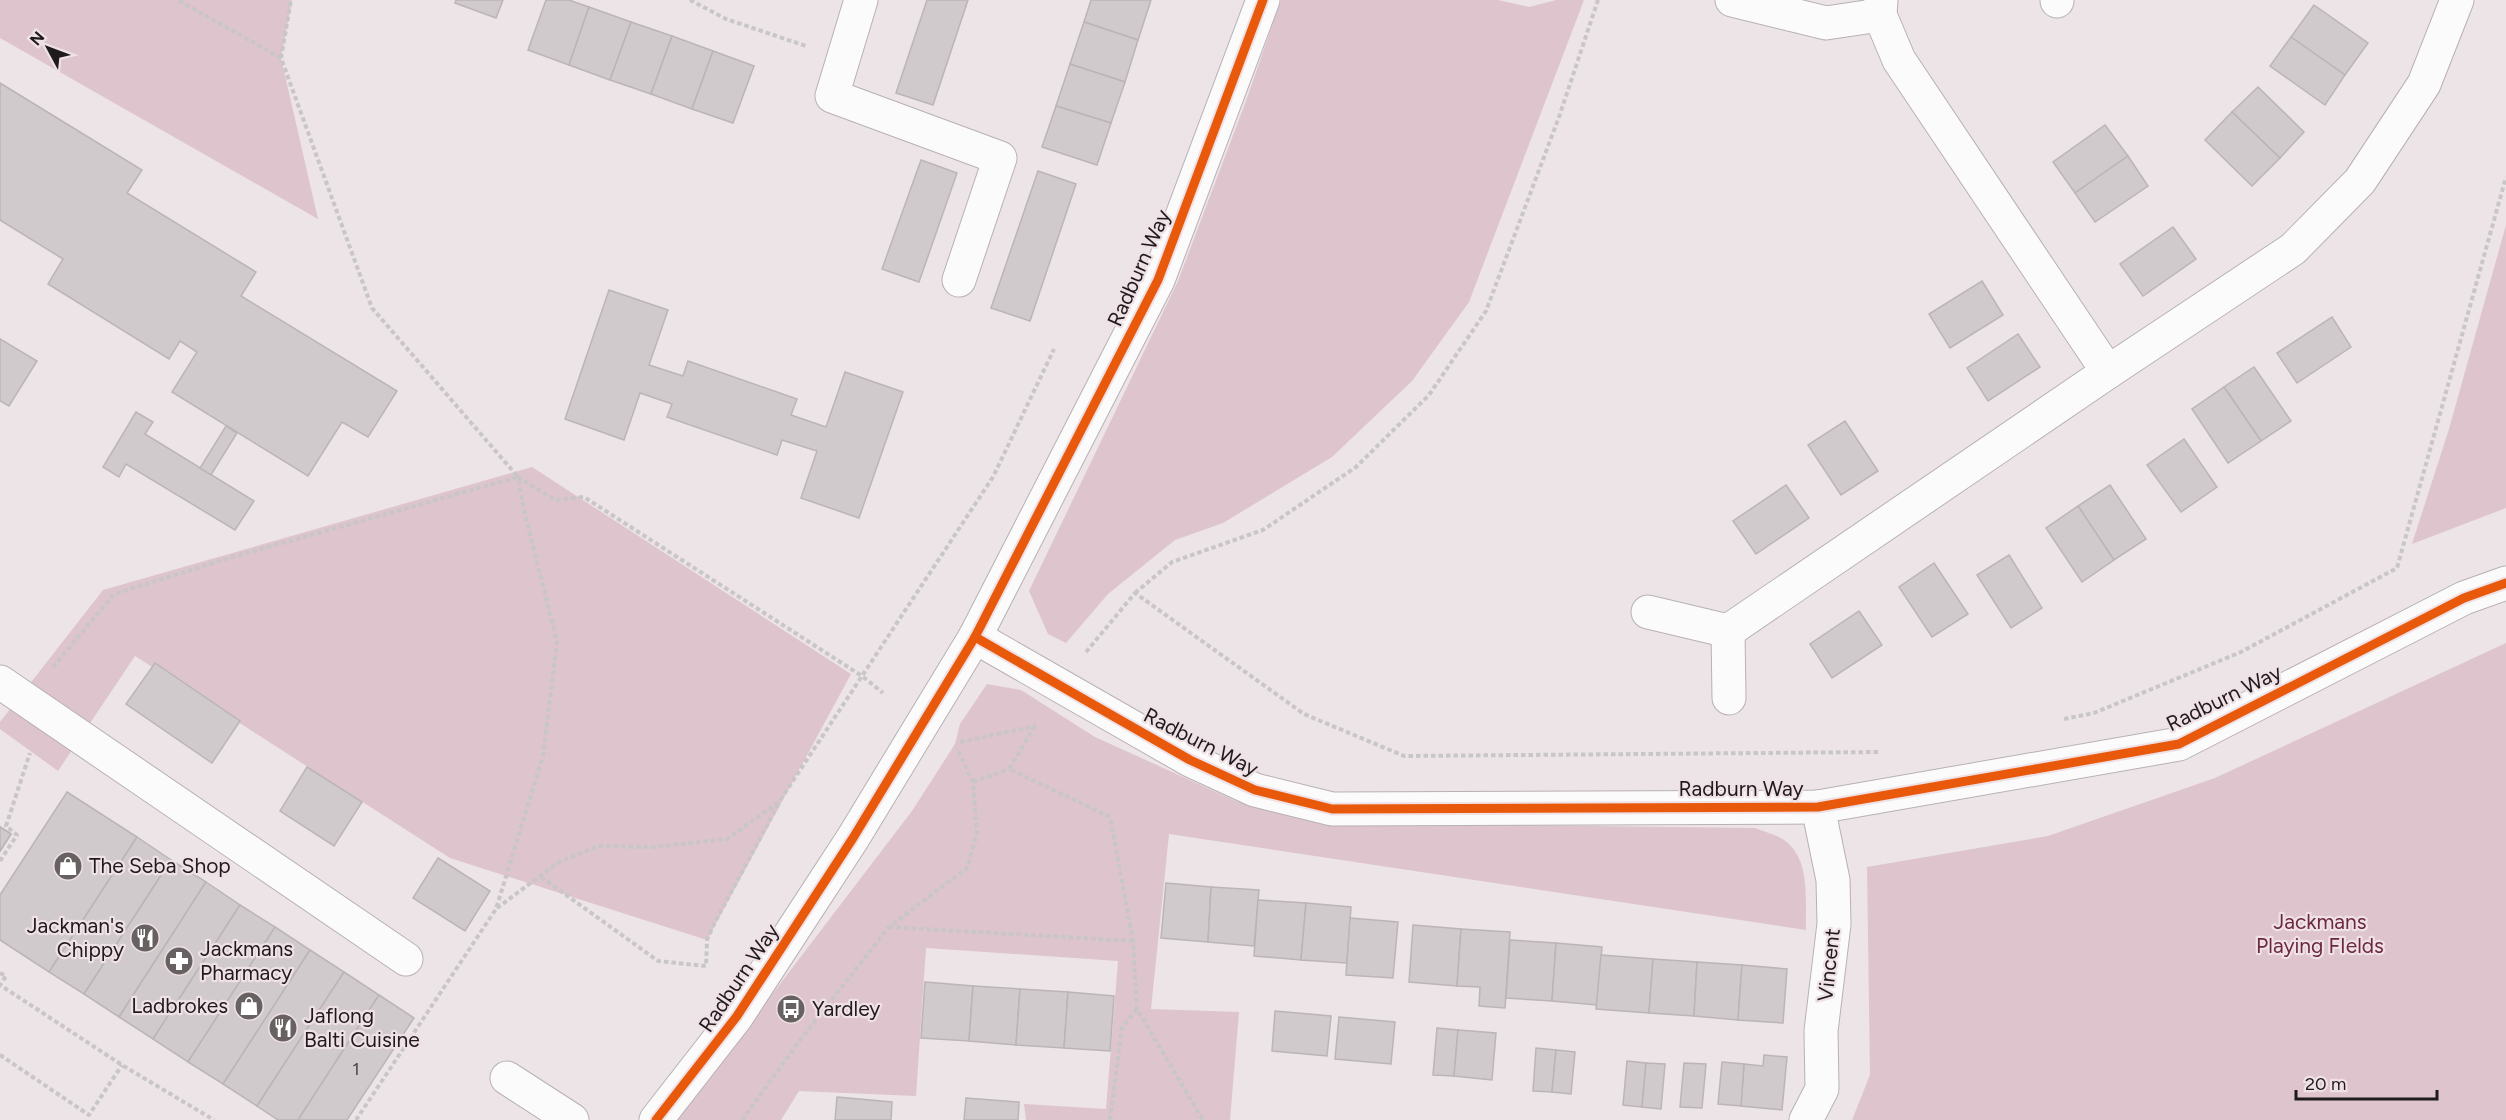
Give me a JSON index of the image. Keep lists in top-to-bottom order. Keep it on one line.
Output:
{"streets":{"street":["Radburn Way","Vincent"]},"crossings":[["Radburn Way","Vincent"]],"parks":["Jackmans Playing FIelds"],"places":{"shop":["The Seba Shop","Ladbrokes"],"restaurant":["Jackman's Chippy","Jaflong Balti Cuisine"],"pharmacy":["Jackmans Pharmacy"],"bus stop":["Yardley"]},"house_numbers":["1"],"scale_bar":"20 m","north":"top left"}
